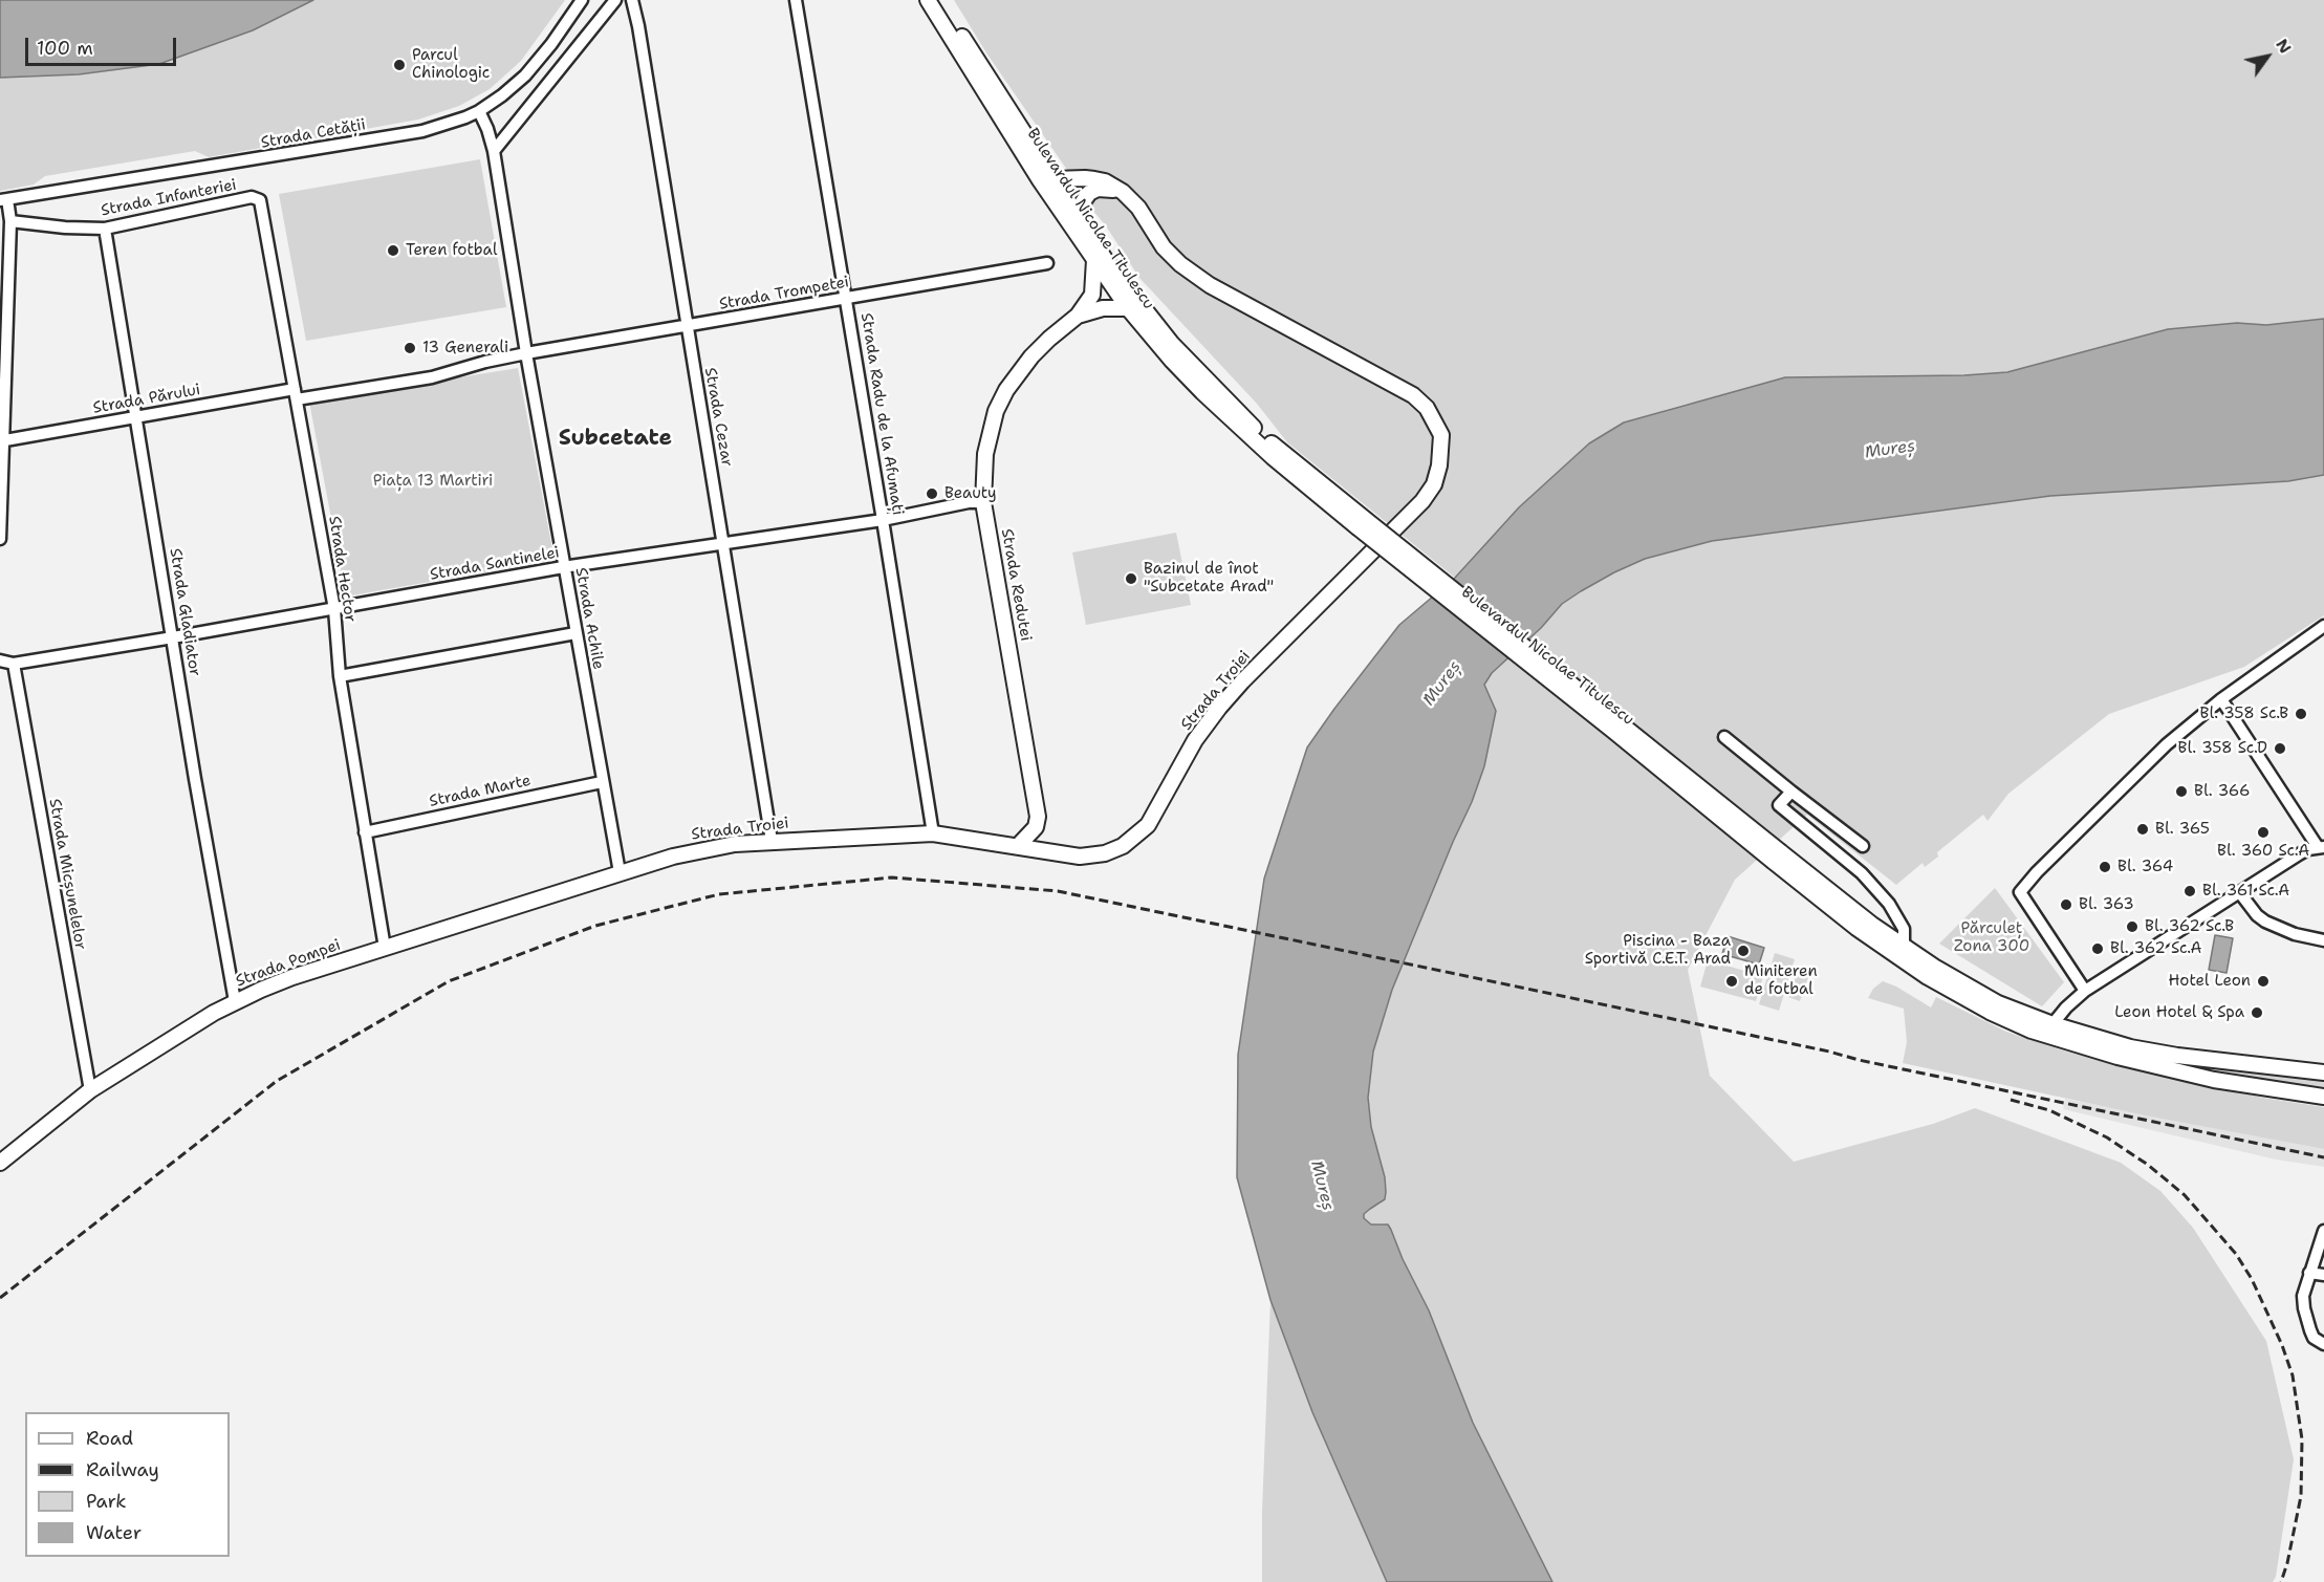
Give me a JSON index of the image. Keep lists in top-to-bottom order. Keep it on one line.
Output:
{"streets":{"main road":["Bulevardul Nicolae Titulescu","Strada Redutei","Strada Troiei","Strada Pompei"],"street":["Strada Cetății","Strada Infanteriei","Strada Trompetei","Strada Părului","Strada Radu de la Afumați","Strada Cezar","Strada Santinelei","Strada Hector","Strada Gladiator","Strada Achile","Strada Marte","Strada Micșunelelor"]},"crossings":[["Strada Cetății","Strada Achile"],["Strada Infanteriei","Strada Hector"],["Strada Infanteriei","Strada Gladiator"],["Strada Trompetei","Strada Radu de la Afumați"],["Strada Trompetei","Strada Cezar"],["Strada Trompetei","Strada Achile"],["Strada Părului","Strada Hector"],["Strada Părului","Strada Gladiator"],["Strada Radu de la Afumați","Strada Santinelei"],["Strada Radu de la Afumați","Strada Troiei"],["Strada Cezar","Strada Santinelei"],["Strada Cezar","Strada Troiei"],["Strada Santinelei","Strada Hector"],["Strada Santinelei","Strada Redutei"],["Strada Santinelei","Strada Gladiator"],["Strada Santinelei","Strada Achile"],["Strada Santinelei","Strada Micșunelelor"],["Strada Hector","Strada Marte"],["Strada Hector","Strada Pompei"],["Strada Redutei","Strada Troiei"],["Strada Gladiator","Strada Pompei"],["Strada Achile","Strada Troiei"],["Strada Achile","Strada Marte"],["Strada Troiei","Strada Pompei"],["Strada Micșunelelor","Strada Pompei"]],"districts":["Subcetate"],"water":["Mureș"],"parks":["Piața 13 Martiri","Părculeț Zona 300"],"places":["Parcul Chinologic","Teren fotbal","13 Generali","Beauty","Bazinul de înot \"Subcetate Arad\"","Bl. 358 Sc.B","Bl. 358 Sc.D","Bl. 366","Bl. 365","Bl. 360 Sc.A","Bl. 364","Bl. 361 Sc.A","Bl. 363","Bl. 362 Sc.B","Bl. 362 Sc.A","Piscina - Baza Sportivă C.E.T. Arad","Miniteren de fotbal","Hotel Leon","Leon Hotel & Spa"],"legend":["Road","Railway","Park","Water"],"scale_bar":"100 m","north":"top right"}
